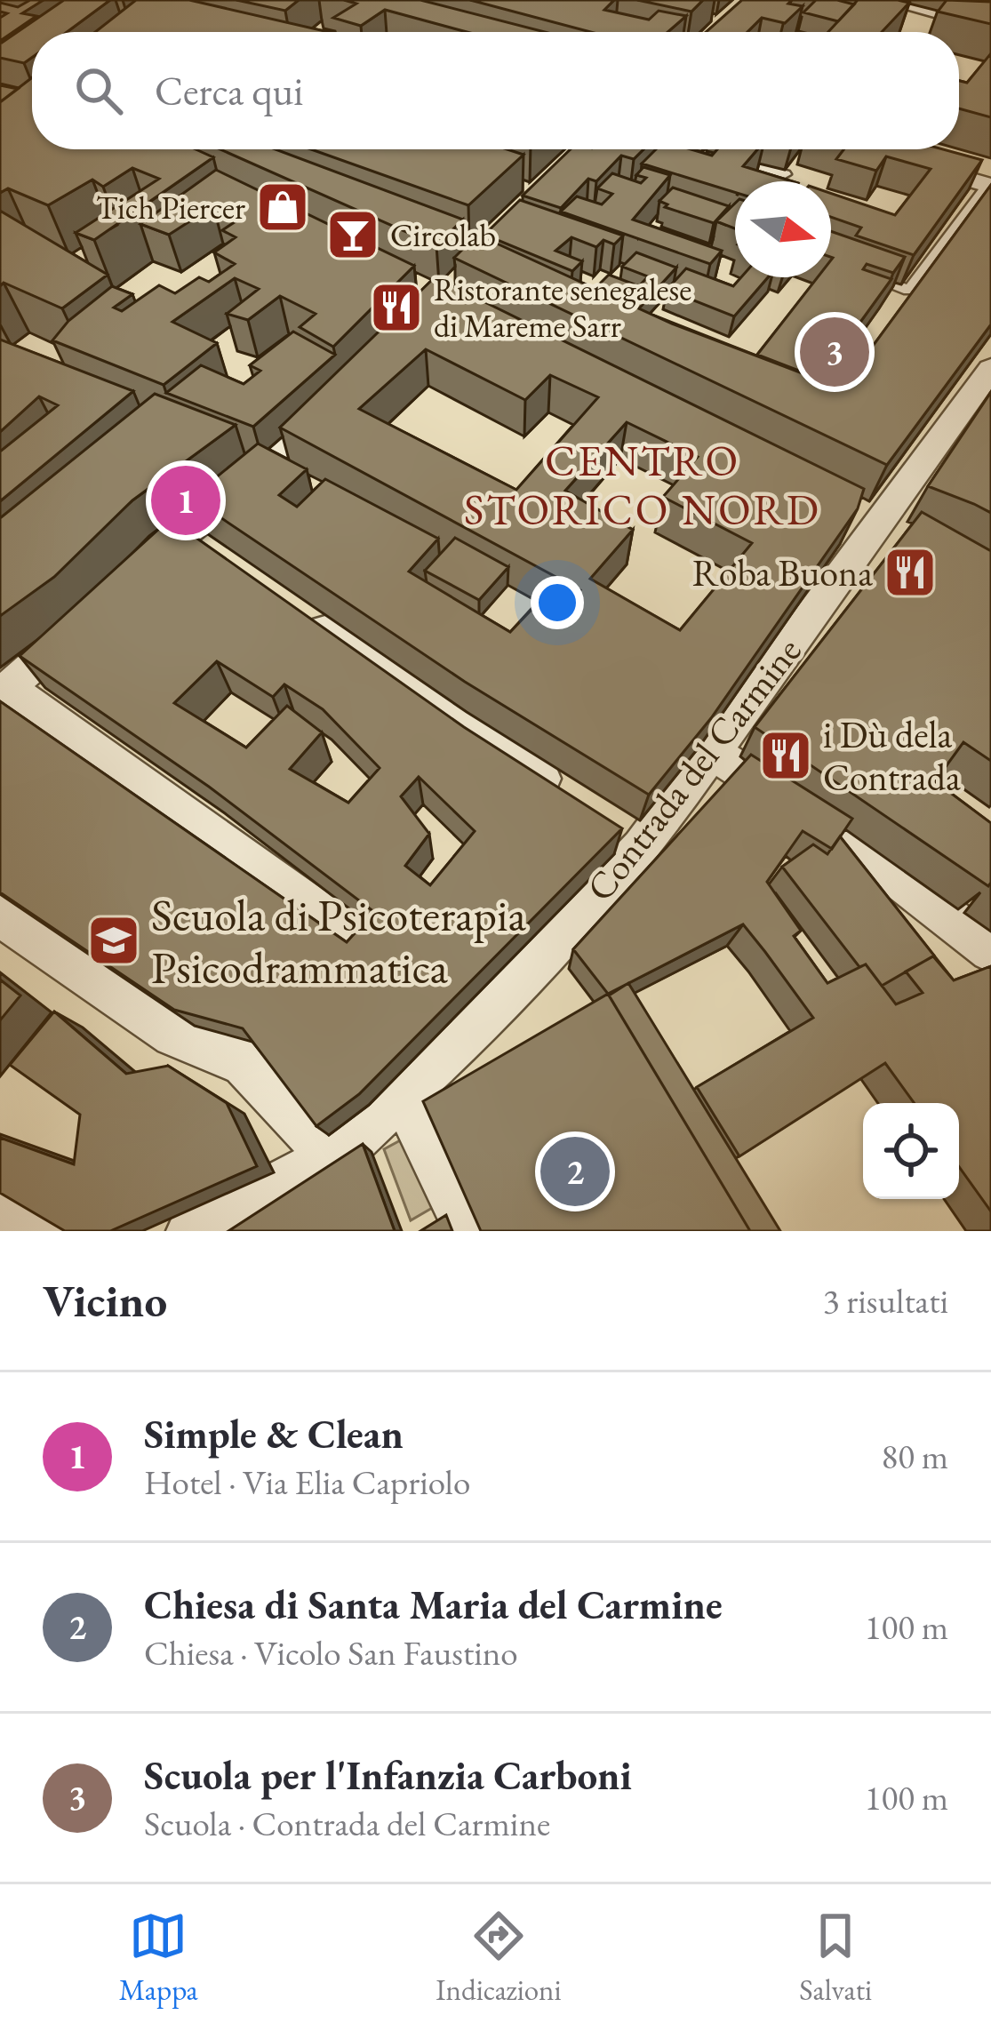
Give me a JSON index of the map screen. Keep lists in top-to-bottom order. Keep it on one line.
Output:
{"streets":{"street":["Contrada del Carmine"]},"districts":["CENTRO STORICO NORD"],"places":{"shop":["Tich Piercer"],"bar":["Circolab"],"restaurant":["Ristorante senegalese di Mareme Sarr","Roba Buona","i Dù dela Contrada"],"school or university":["Scuola di Psicoterapia Psicodrammatica"]},"north":"right","page":{"search":"Cerca qui","pins":["3","1","2"],"heading":["Vicino","3 risultati"],"list":[{"mark":"1","name":"Simple & Clean","note":"Hotel · Via Elia Capriolo","value":"80 m"},{"mark":"2","name":"Chiesa di Santa Maria del Carmine","note":"Chiesa · Vicolo San Faustino","value":"100 m"},{"mark":"3","name":"Scuola per l'Infanzia Carboni","note":"Scuola · Contrada del Carmine","value":"100 m"}],"nav":["Mappa","Indicazioni","Salvati"]}}
